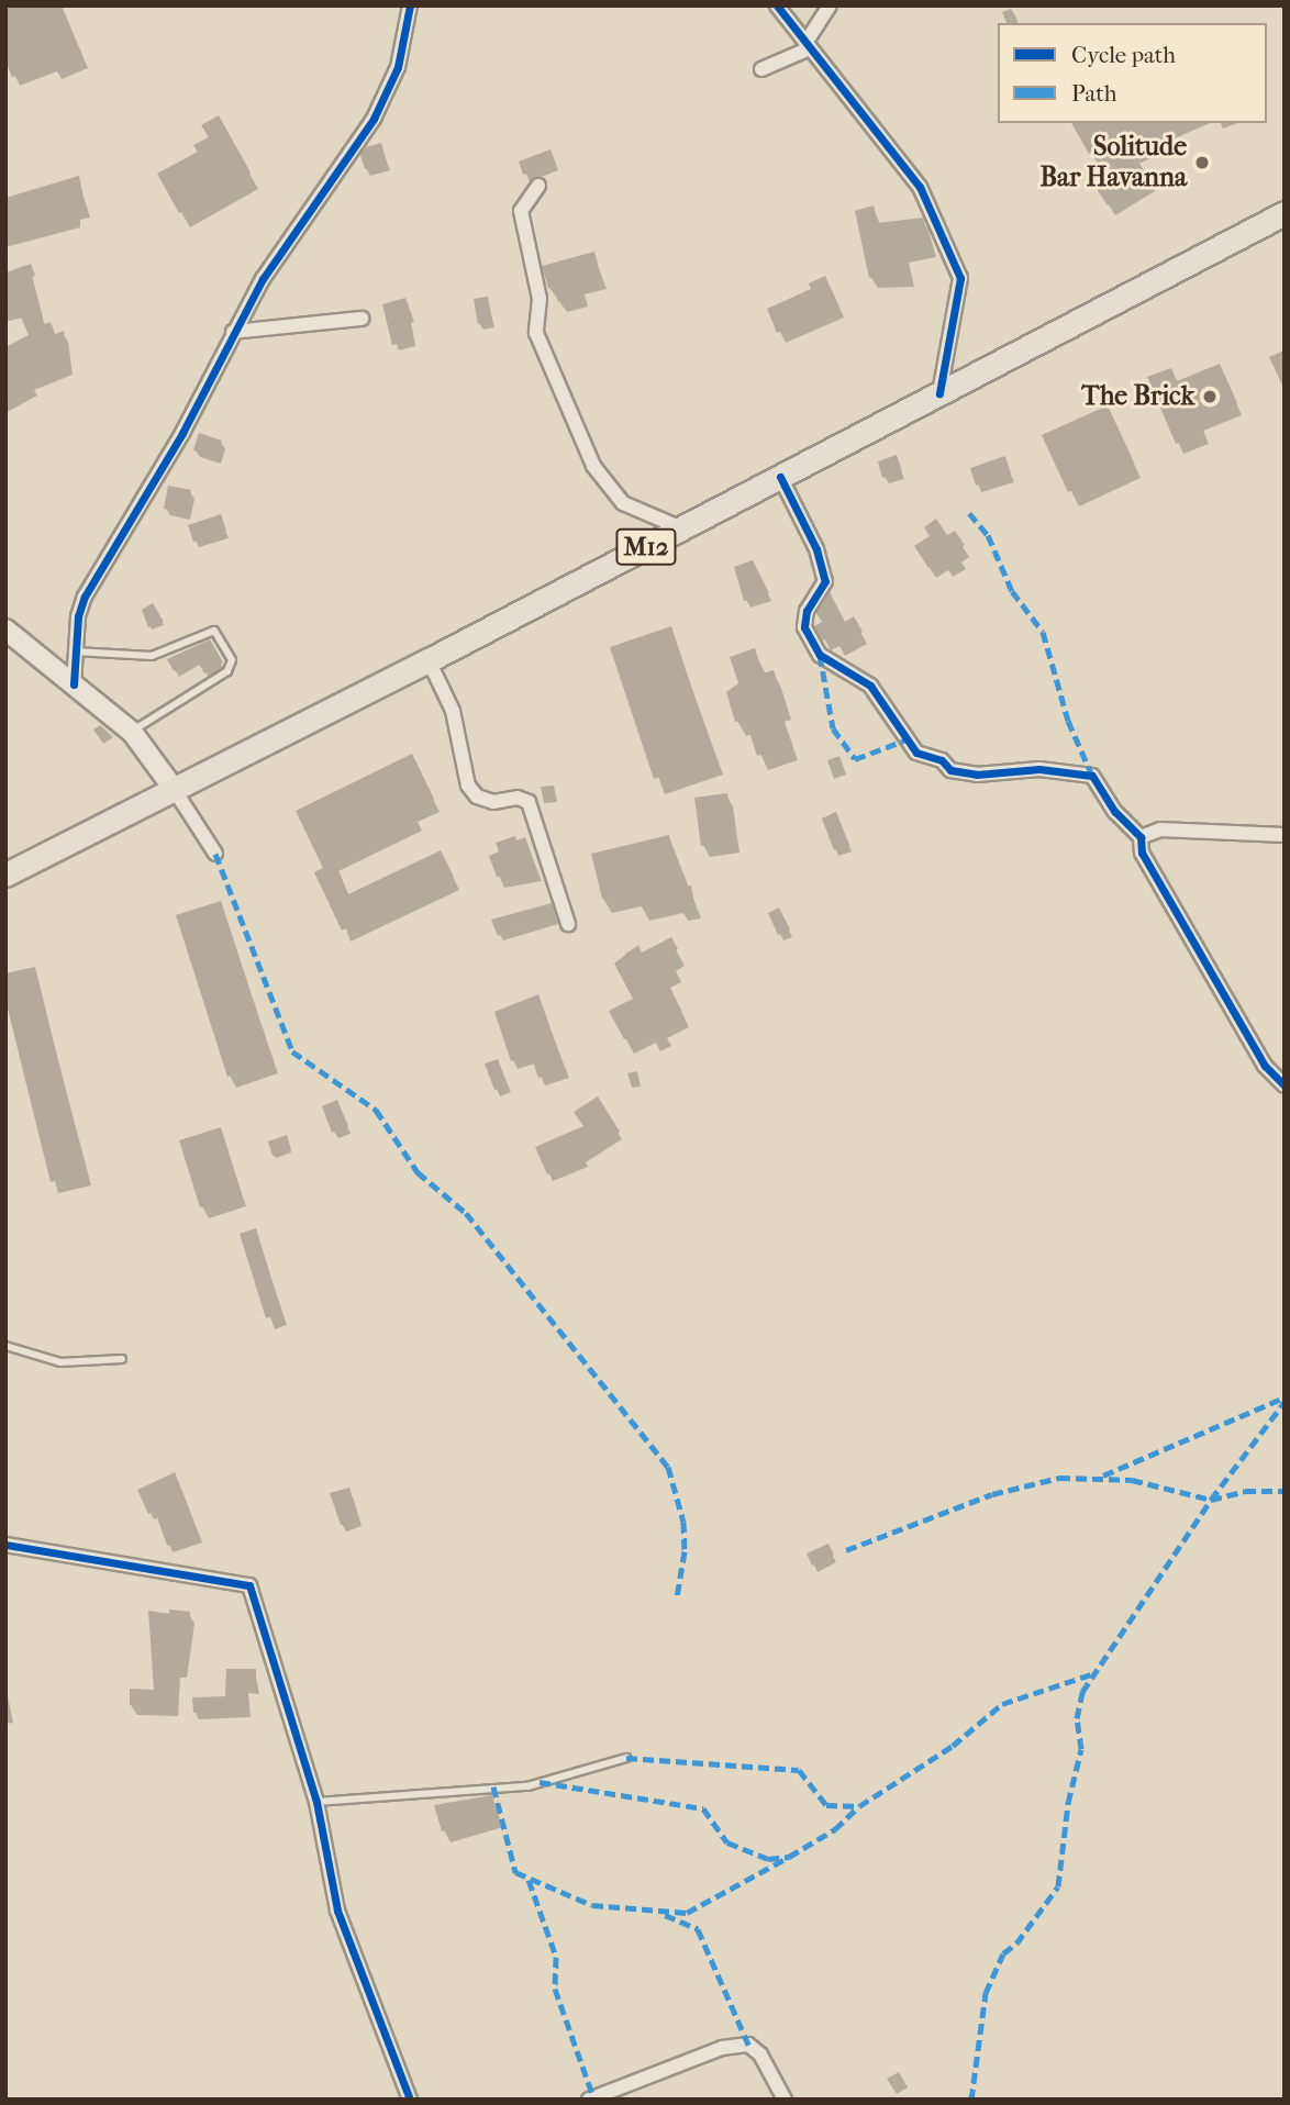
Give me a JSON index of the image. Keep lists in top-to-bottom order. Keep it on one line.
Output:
{"streets":{"highway":["M12"]},"places":["Solitude Bar Havanna","The Brick"],"legend":["Cycle path","Path"]}
